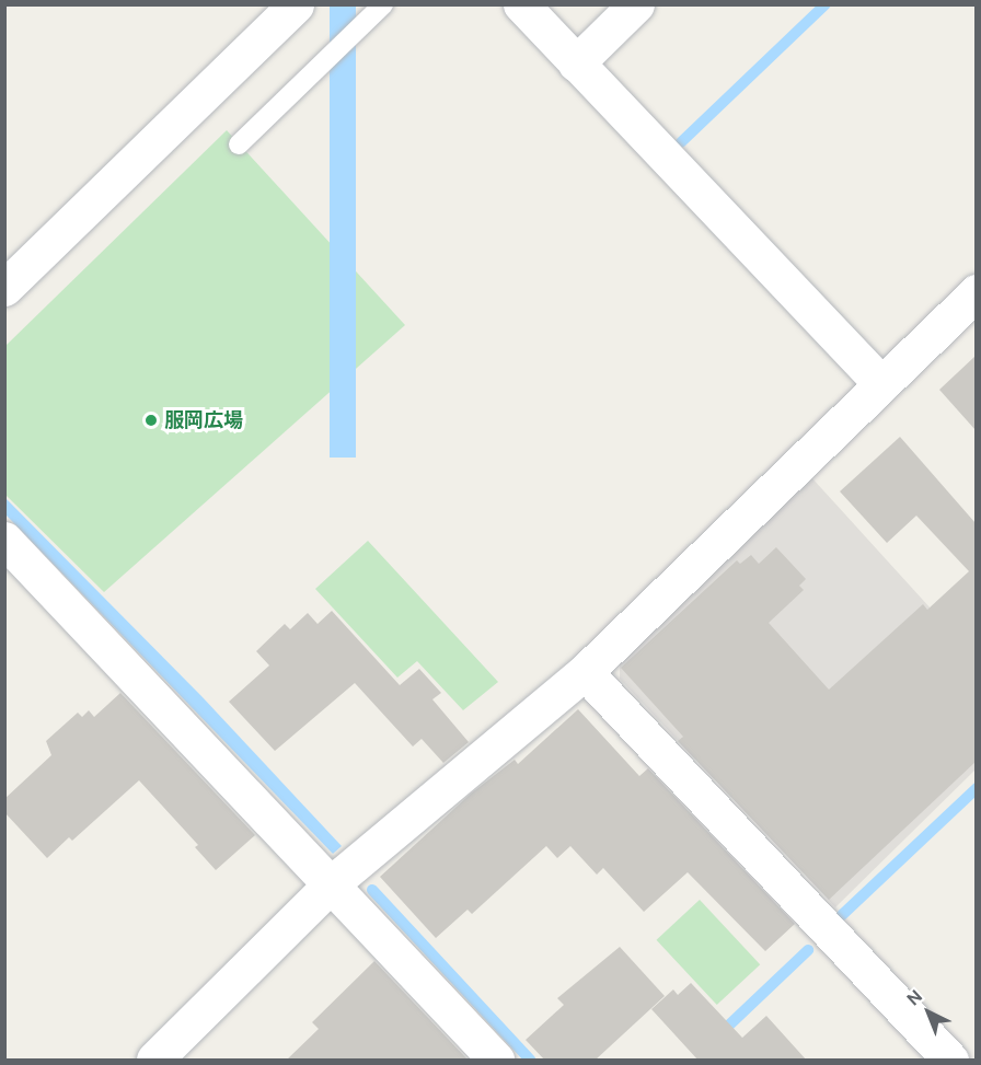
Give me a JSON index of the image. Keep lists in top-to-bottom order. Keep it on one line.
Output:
{"places":["服岡広場"],"north":"top left"}
